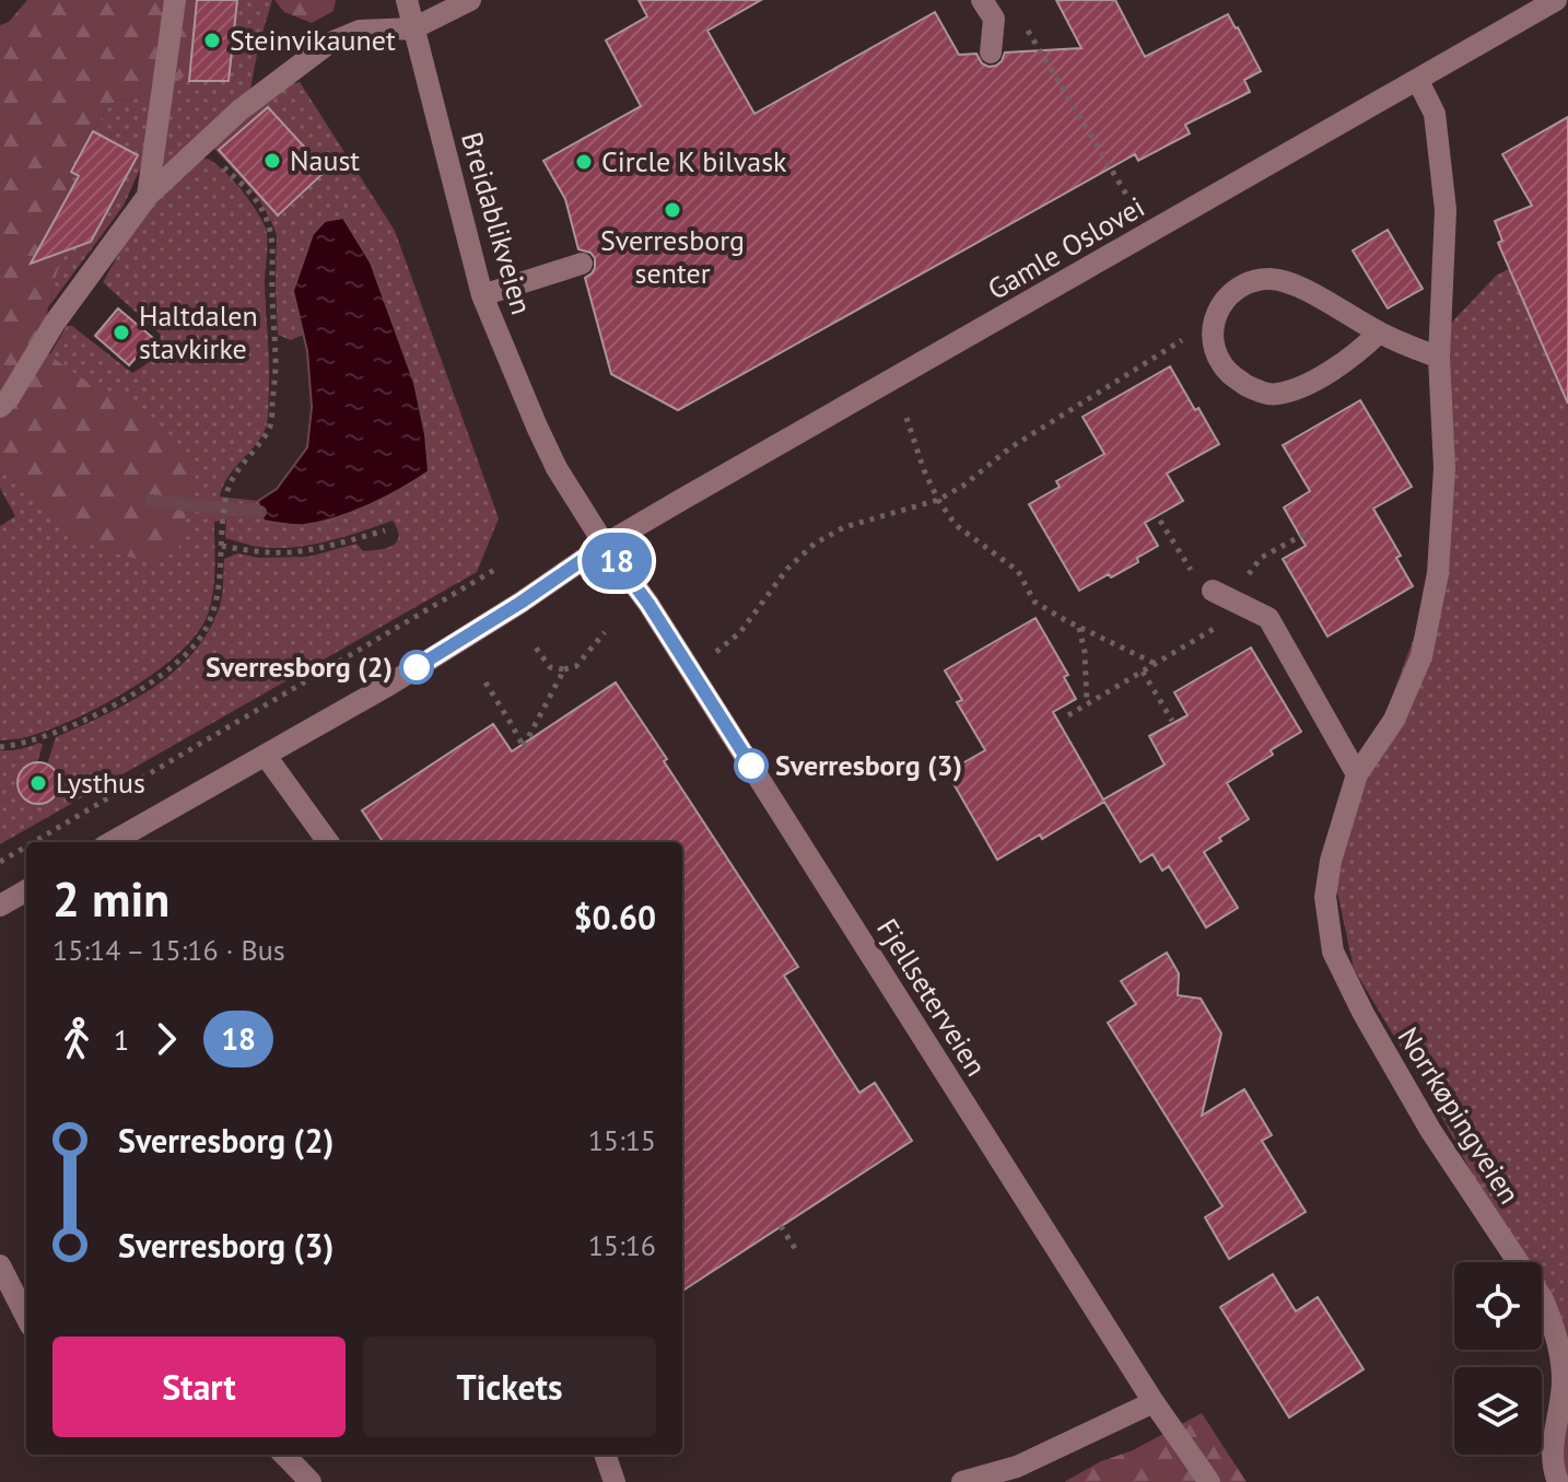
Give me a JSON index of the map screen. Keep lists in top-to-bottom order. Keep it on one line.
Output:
{"streets":{"street":["Breidablikveien","Gamle Oslovei","Fjellseterveien","Norrkøpingveien"]},"crossings":[["Breidablikveien","Gamle Oslovei"],["Breidablikveien","Fjellseterveien"],["Gamle Oslovei","Fjellseterveien"],["Gamle Oslovei","Norrkøpingveien"]],"places":["Steinvikaunet","Naust","Circle K bilvask","Sverresborg senter","Haltdalen stavkirke","Sverresborg (2)","Sverresborg (3)","Lysthus"],"lines":["bus line 18"],"page":{"on_map":"18","heading":["2 min","15:14 – 15:16 · Bus","$0.60"],"legs":["1","18"],"list":[{"name":"Sverresborg (2)","value":"15:15"},{"name":"Sverresborg (3)","value":"15:16"}],"buttons":["Start","Tickets"]}}
